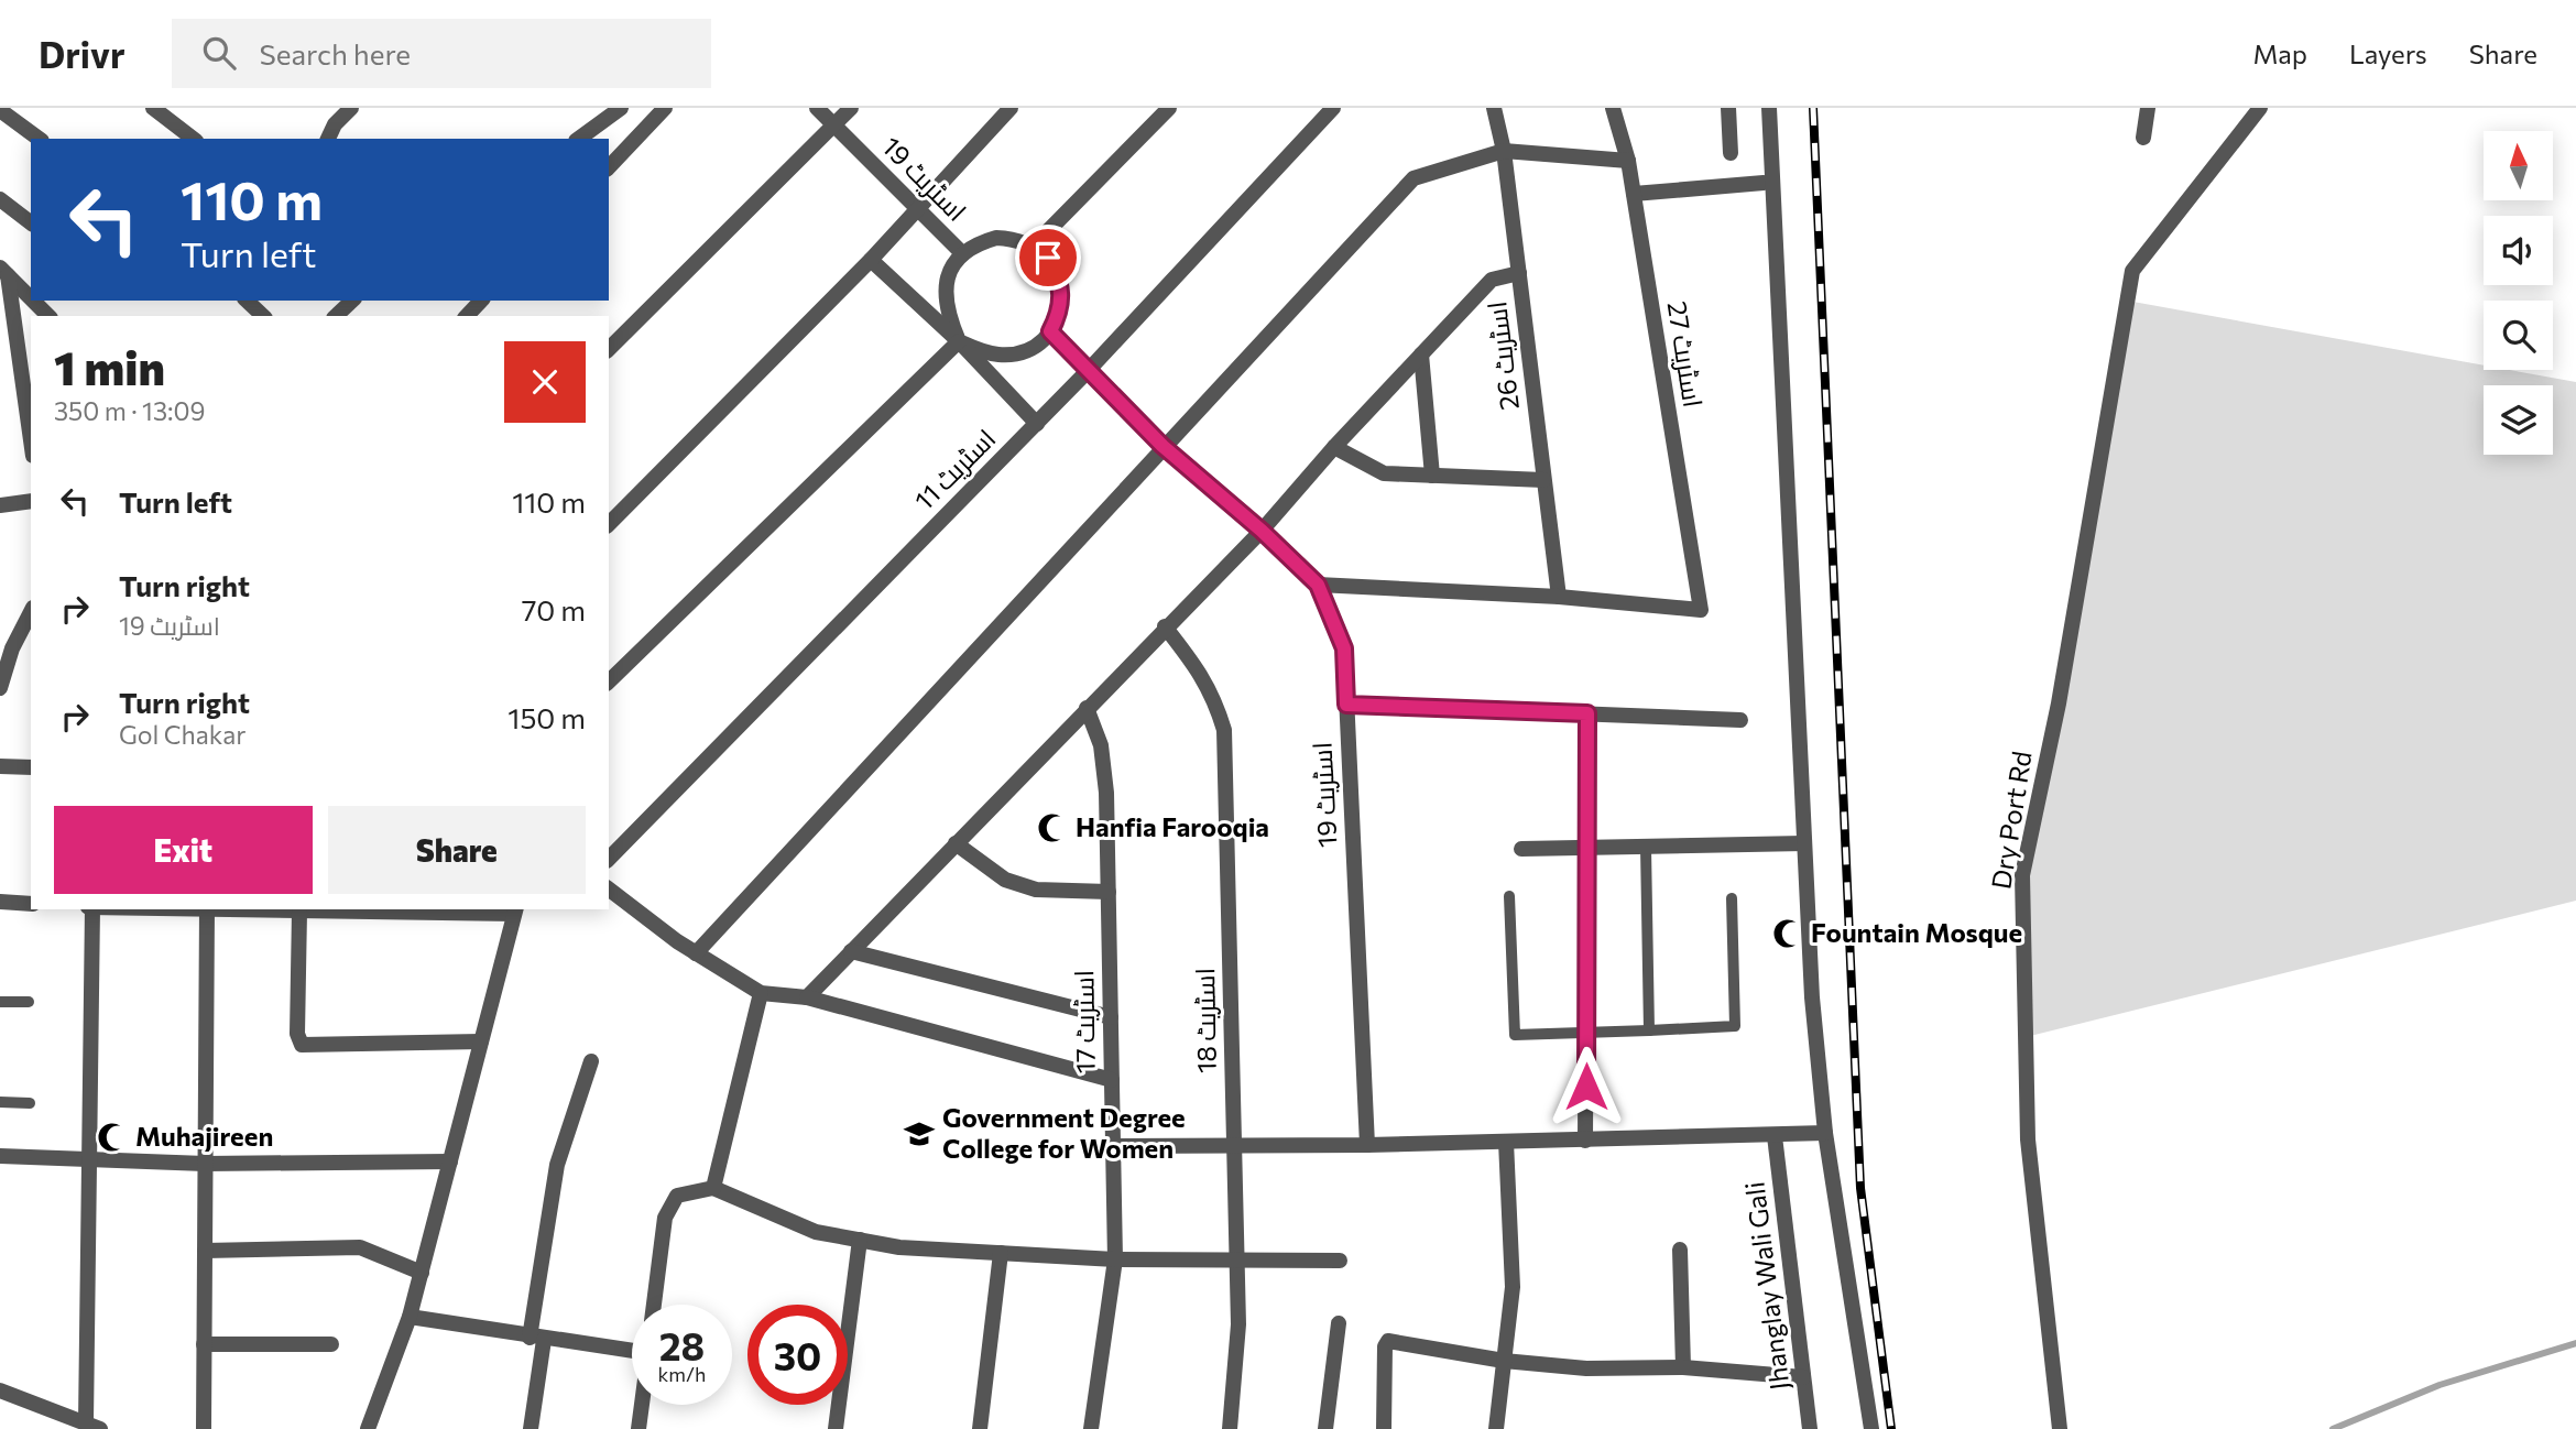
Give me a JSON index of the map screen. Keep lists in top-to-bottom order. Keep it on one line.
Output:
{"streets":{"street":["اسٹریٹ 19","اسٹریٹ 27","اسٹریٹ 26","اسٹریٹ 11","Dry Port Rd","اسٹریٹ 18","اسٹریٹ 17","Jhanglay Wali Gali"]},"crossings":[["اسٹریٹ 19","اسٹریٹ 11"],["اسٹریٹ 27","اسٹریٹ 26"]],"places":{"mosque":["Hanfia Farooqia","Fountain Mosque","Muhajireen"],"school or university":["Government Degree College for Women"]},"north":"top","page":{"header":"Drivr","search":"Search here","nav":["Map","Layers","Share"],"turn":["110 m","Turn left"],"heading":["1 min","350 m · 13:09"],"list":[{"name":"Turn left","value":"110 m"},{"name":"Turn right","note":"اسٹریٹ 19","value":"70 m"},{"name":"Turn right","note":"Gol Chakar","value":"150 m"}],"buttons":["Exit","Share"],"speed":"28 km/h","limit":"30"}}
